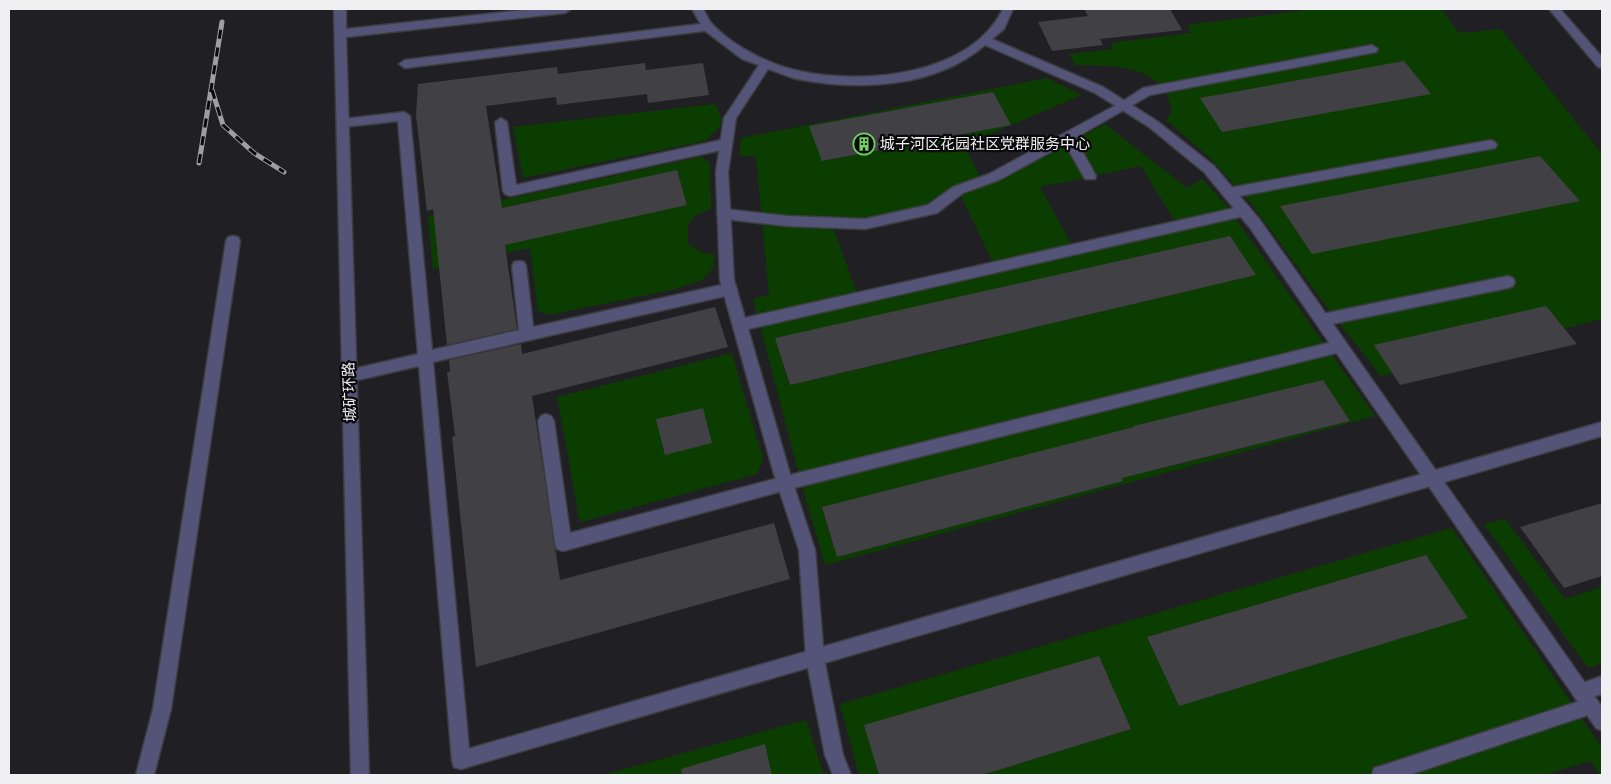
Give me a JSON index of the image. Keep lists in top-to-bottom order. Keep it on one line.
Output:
{"streets":{"street":["城矿环路"]},"places":{"building":["城子河区花园社区党群服务中心"]}}
